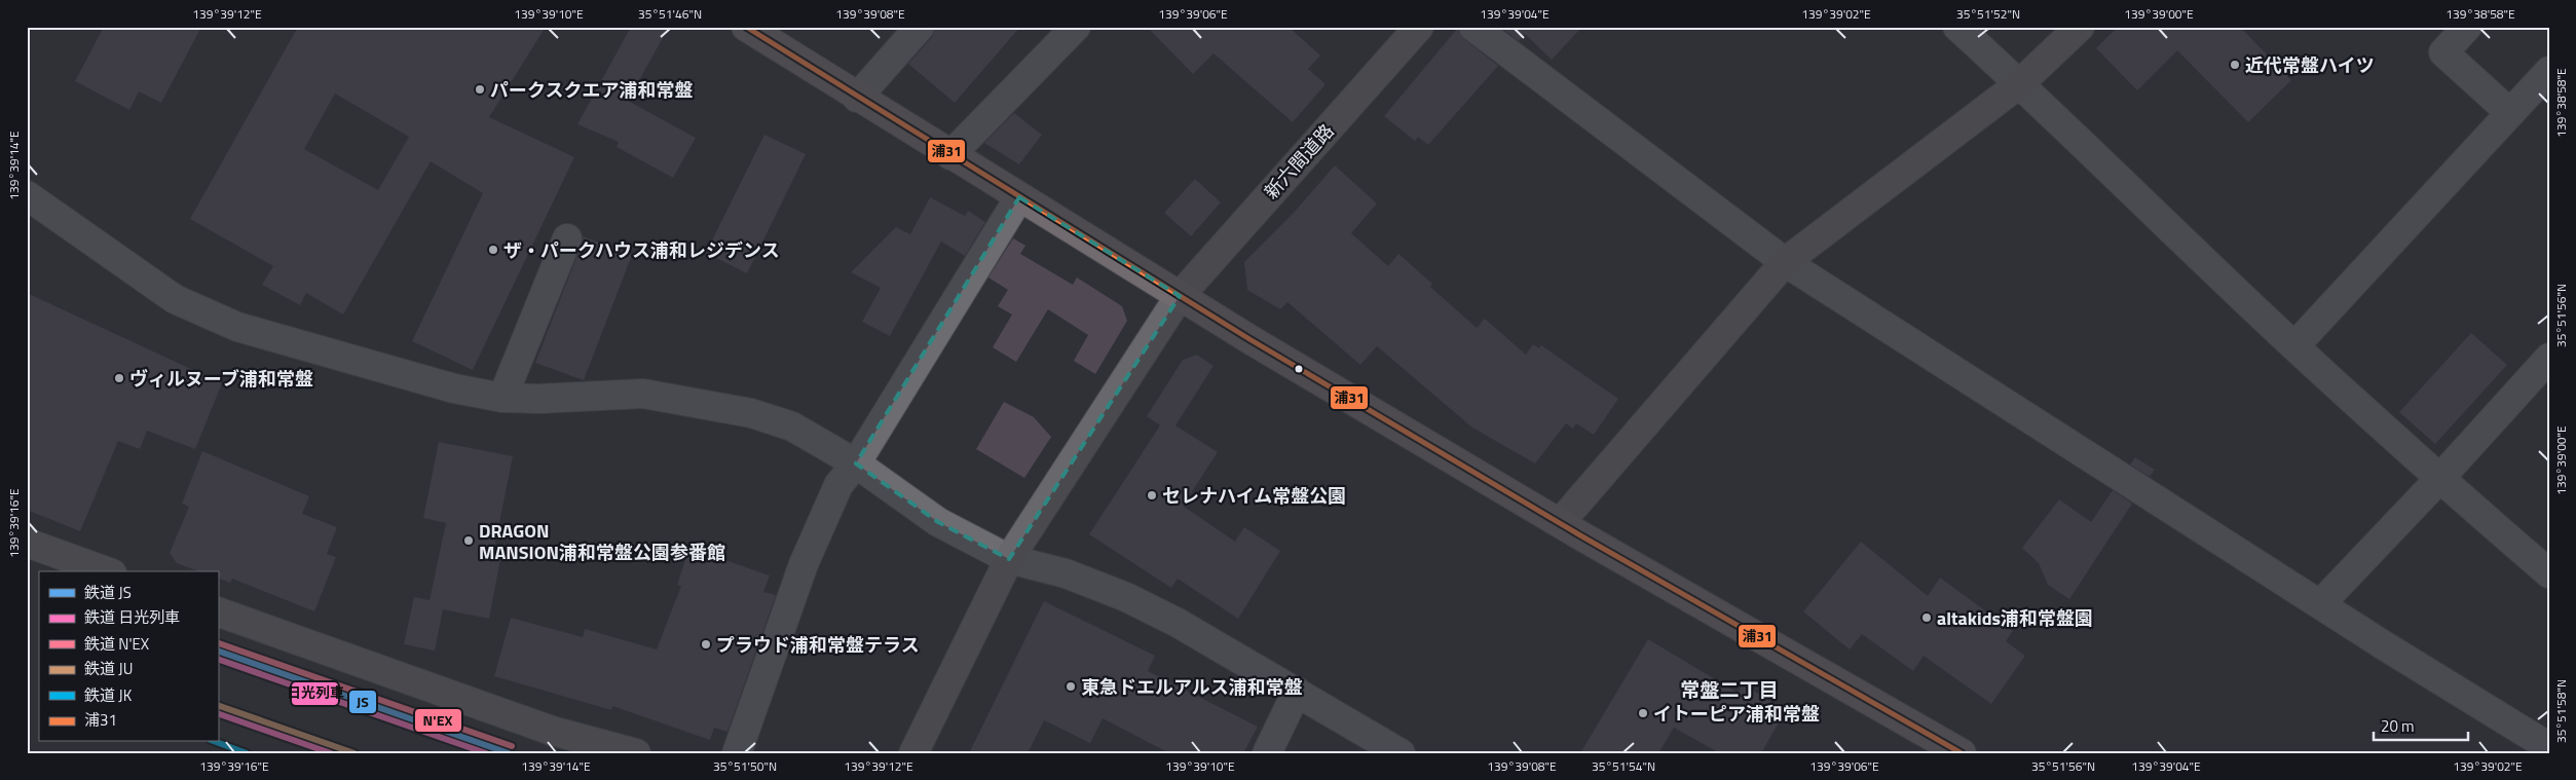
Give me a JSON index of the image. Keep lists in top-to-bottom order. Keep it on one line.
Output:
{"streets":{"street":["新六間道路"]},"districts":["常盤二丁目"],"places":["近代常盤ハイツ","パークスクエア浦和常盤","ザ・パークハウス浦和レジデンス","ヴィルヌーブ浦和常盤","セレナハイム常盤公園","DRAGON MANSION浦和常盤公園参番館","altakids浦和常盤園","プラウド浦和常盤テラス","東急ドエルアルス浦和常盤","イトーピア浦和常盤"],"lines":["transit line 浦31","rail line N'EX","rail line JS","rail line 日光列車","rail line JU","rail line JK"],"legend":["鉄道 JS","鉄道 日光列車","鉄道 N'EX","鉄道 JU","鉄道 JK","浦31"],"scale_bar":"20 m","coordinates":["139°39'12\"E","139°39'10\"E","35°51'46\"N","139°39'08\"E","139°39'06\"E","139°39'04\"E","139°39'02\"E","35°51'52\"N","139°39'00\"E","139°38'58\"E","139°39'14\"E","35°51'56\"N","139°39'16\"E","35°51'58\"N","35°51'50\"N","35°51'54\"N"]}
